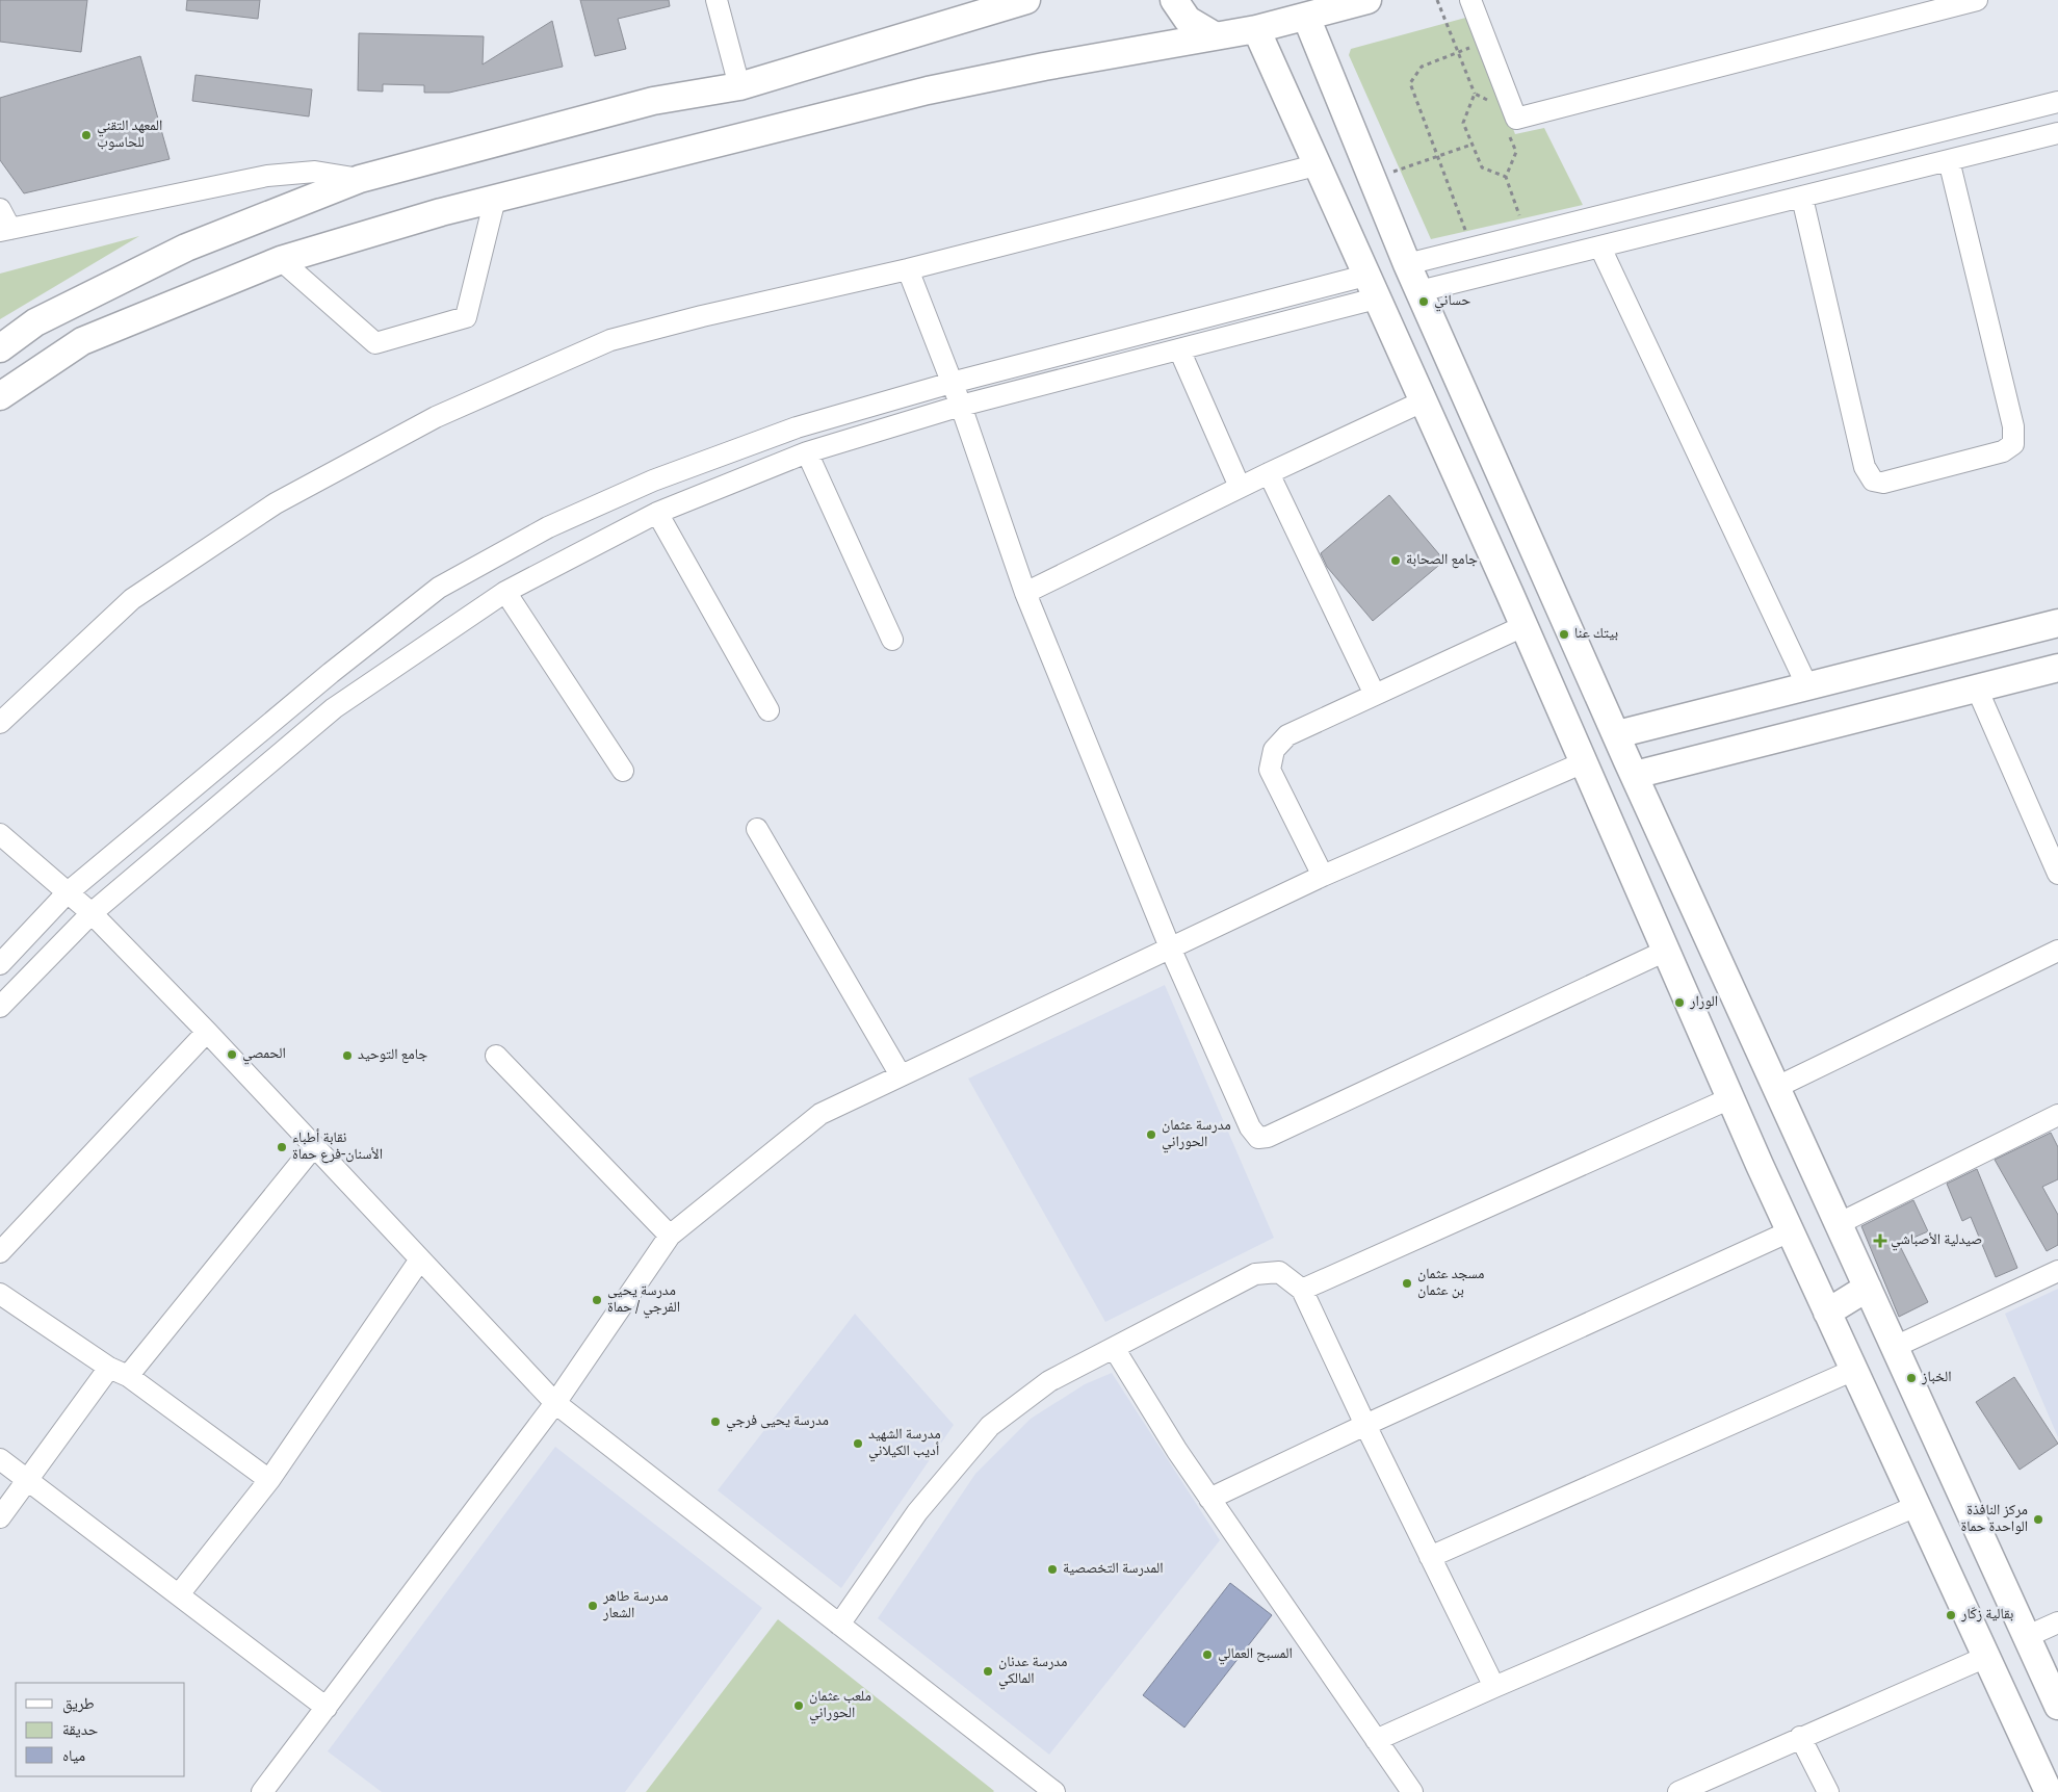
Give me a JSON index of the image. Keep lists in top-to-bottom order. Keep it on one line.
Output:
{"places":{"other":["المعهد التقني للحاسوب","حساني","جامع الصحابة","بيتك عنا","الورار","الحمصي","جامع التوحيد","مدرسة عثمان الحوراني","نقابة أطباء الأسنان-فرع حماة","مسجد عثمان بن عثمان","مدرسة يحيى الفرجي / حماة","الخباز","مدرسة يحيى فرجي","مدرسة الشهيد أديب الكيلاني","مركز النافذة الواحدة حماة","المدرسة التخصصية","مدرسة طاهر الشعار","بقالية زكّار","المسبح العمالي","مدرسة عدنان المالكي","ملعب عثمان الحوراني"],"health":["صيدلية الأصباشي"]},"legend":["طريق","حديقة","مياه"]}
